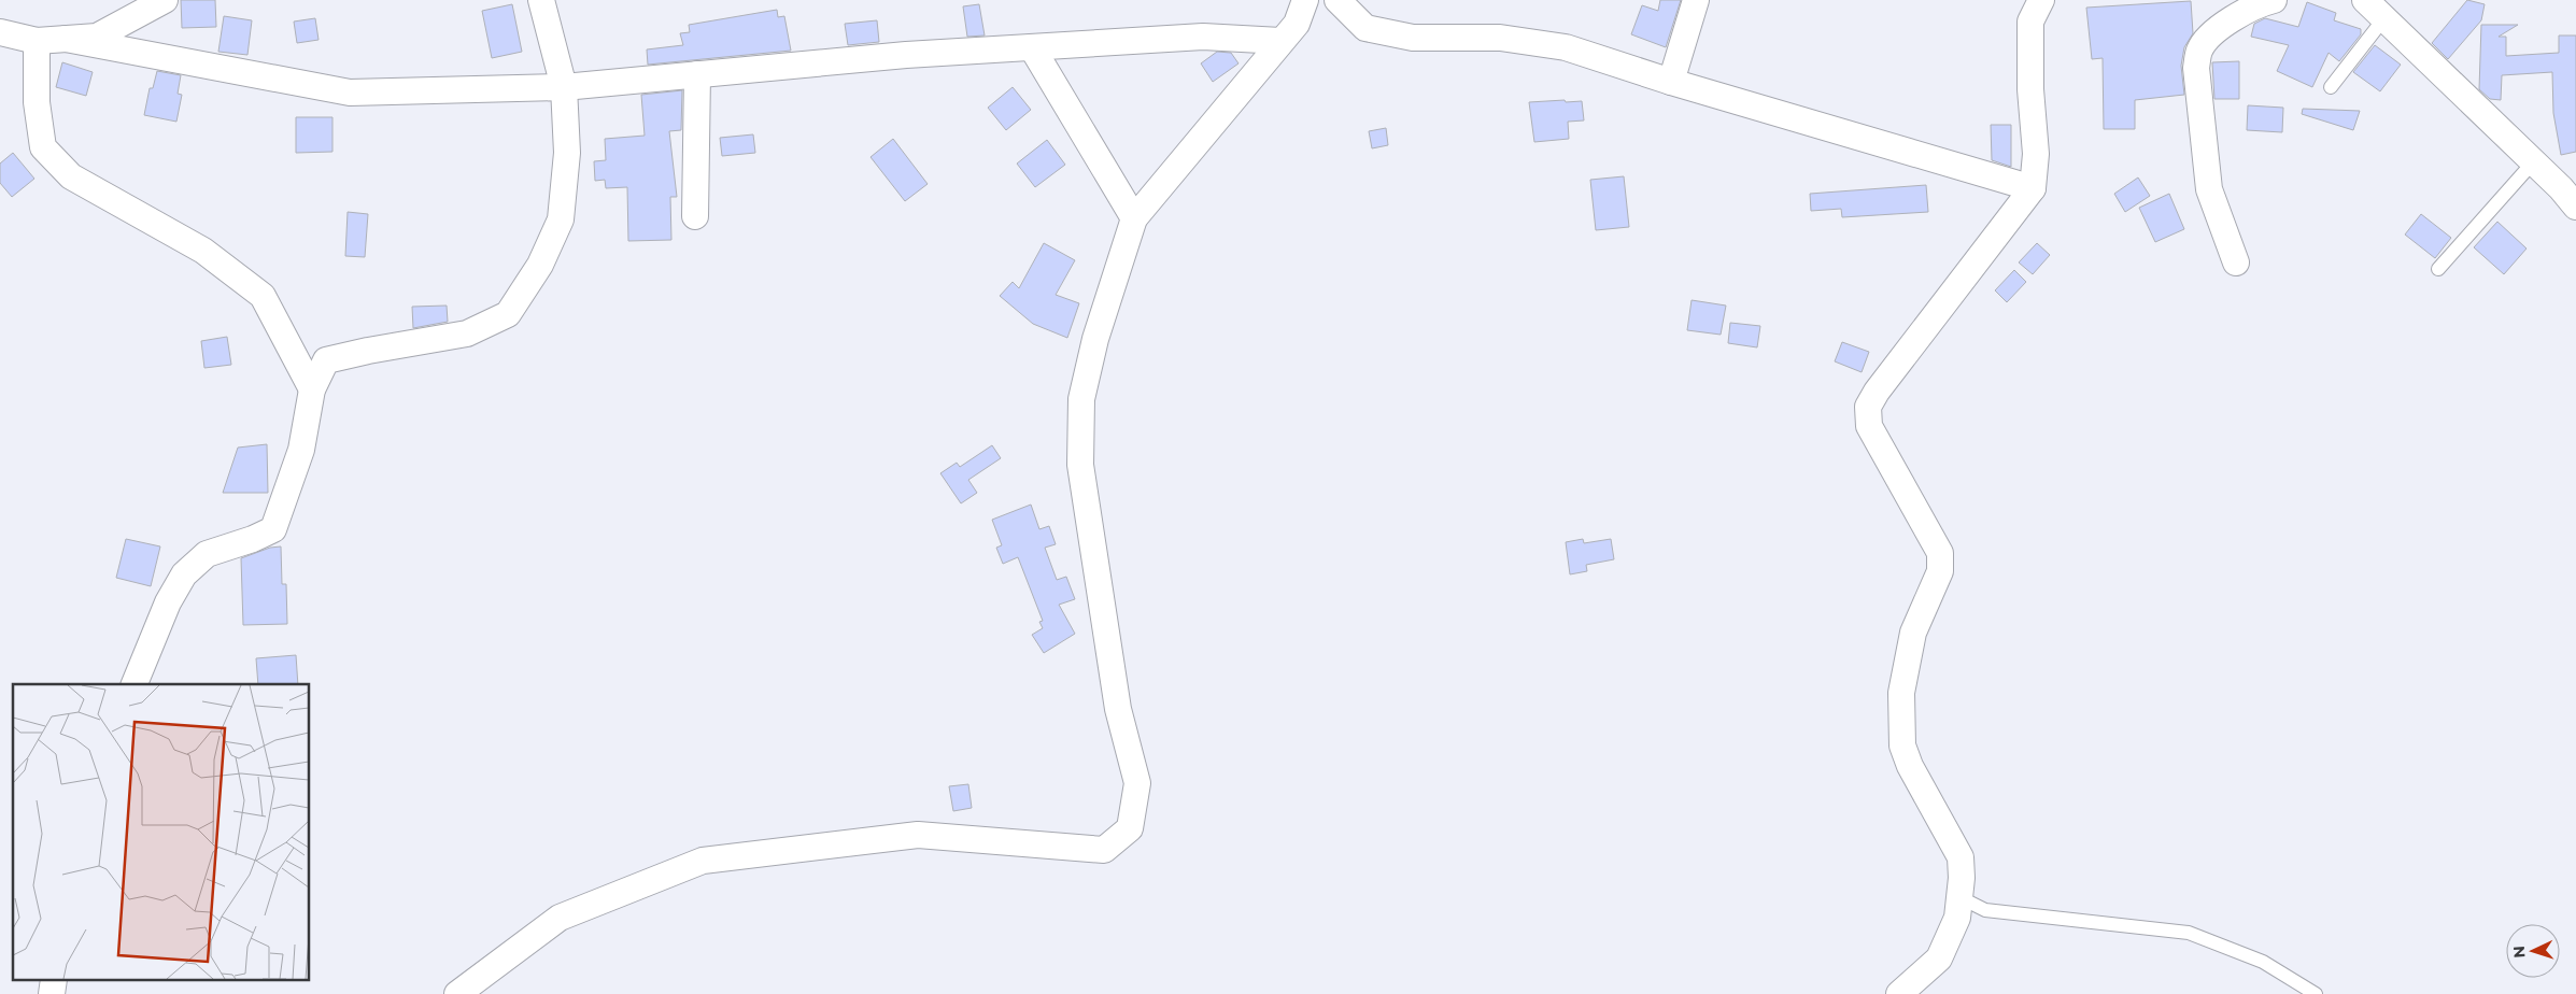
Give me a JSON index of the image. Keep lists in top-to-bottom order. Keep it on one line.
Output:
{"north":"left"}
